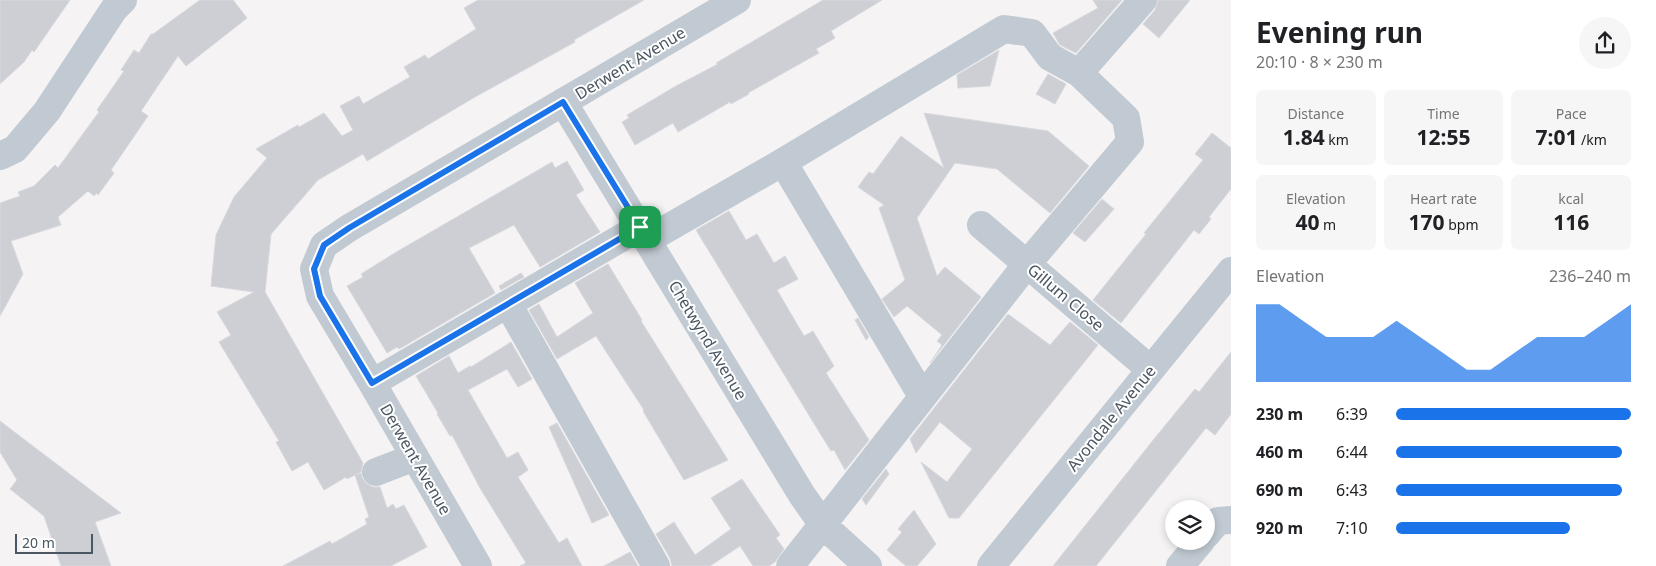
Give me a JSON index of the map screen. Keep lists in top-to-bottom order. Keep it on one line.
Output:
{"streets":{"street":["Derwent Avenue","Gillum Close","Chetwynd Avenue","Avondale Avenue"]},"crossings":[["Derwent Avenue","Chetwynd Avenue"],["Gillum Close","Avondale Avenue"]],"scale_bar":"20 m","page":{"heading":["Evening run","20:10 · 8 × 230 m"],"stats":[["Distance","1.84 km"],["Time","12:55"],["Pace","7:01 /km"],["Elevation","40 m"],["Heart rate","170 bpm"],["kcal","116"]],"chart":["Elevation","236–240 m"],"list":[{"name":"230 m","note":"6:39"},{"name":"460 m","note":"6:44"},{"name":"690 m","note":"6:43"},{"name":"920 m","note":"7:10"}],"scale":"20 m"}}
